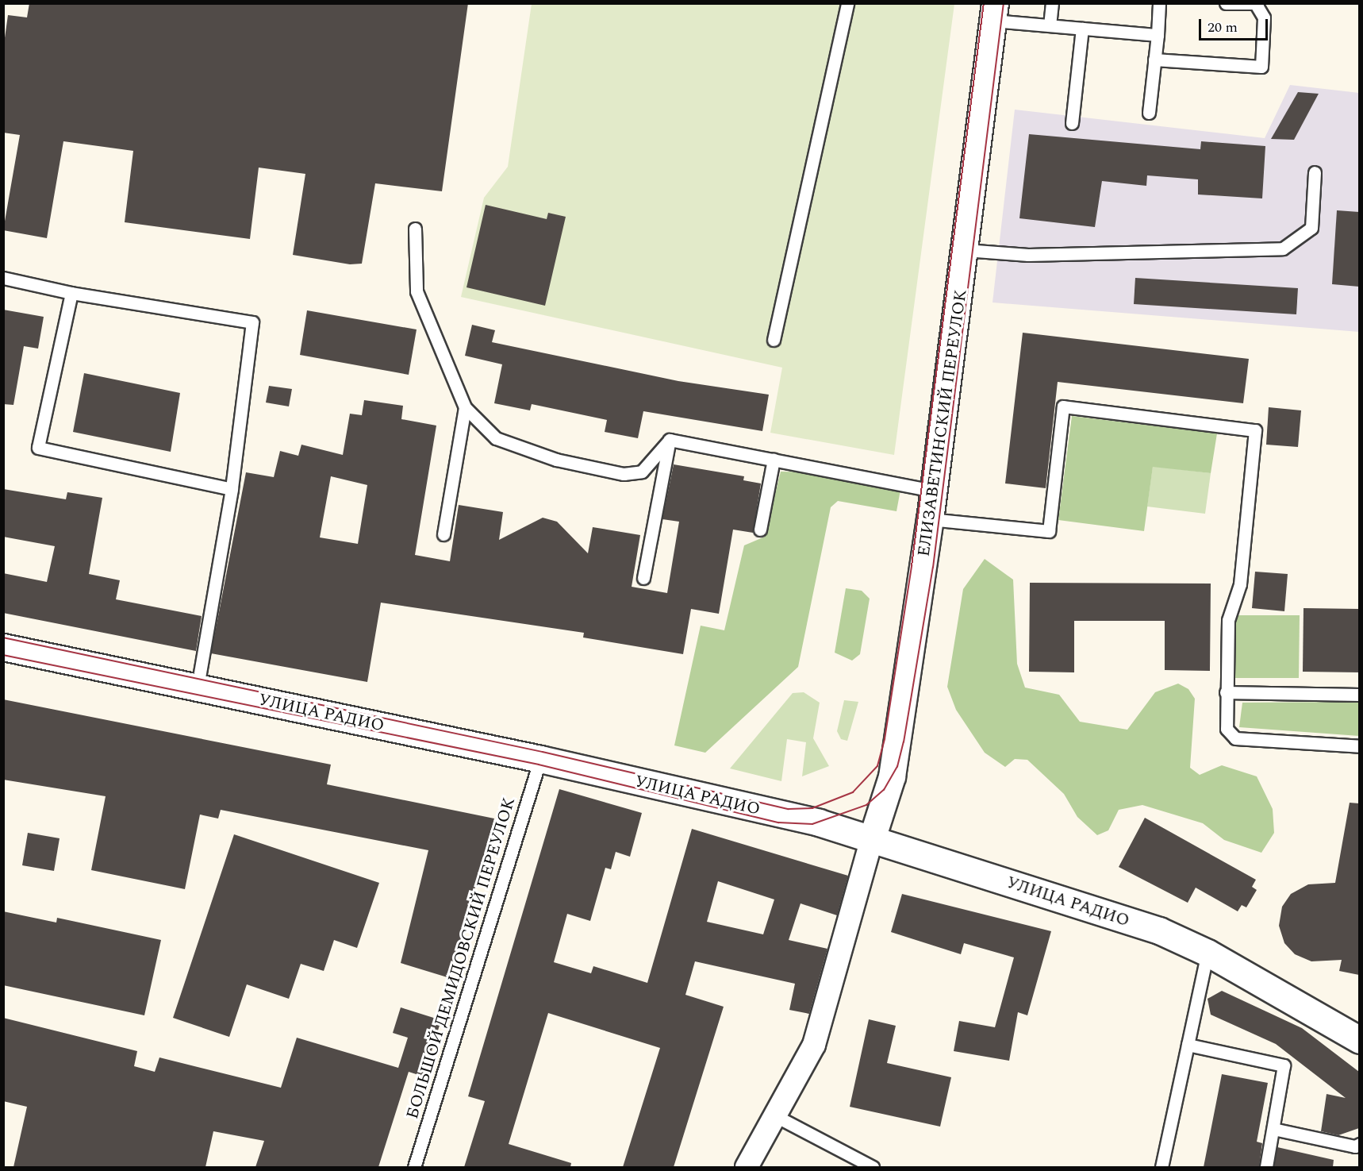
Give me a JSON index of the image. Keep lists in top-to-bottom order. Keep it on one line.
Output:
{"streets":{"street":["ЕЛИЗАВЕТИНСКИЙ ПЕРЕУЛОК","УЛИЦА РАДИО"],"lane":["БОЛЬШОЙ ДЕМИДОВСКИЙ ПЕРЕУЛОК"]},"crossings":[["ЕЛИЗАВЕТИНСКИЙ ПЕРЕУЛОК","УЛИЦА РАДИО"],["УЛИЦА РАДИО","БОЛЬШОЙ ДЕМИДОВСКИЙ ПЕРЕУЛОК"]],"scale_bar":"20 m"}
